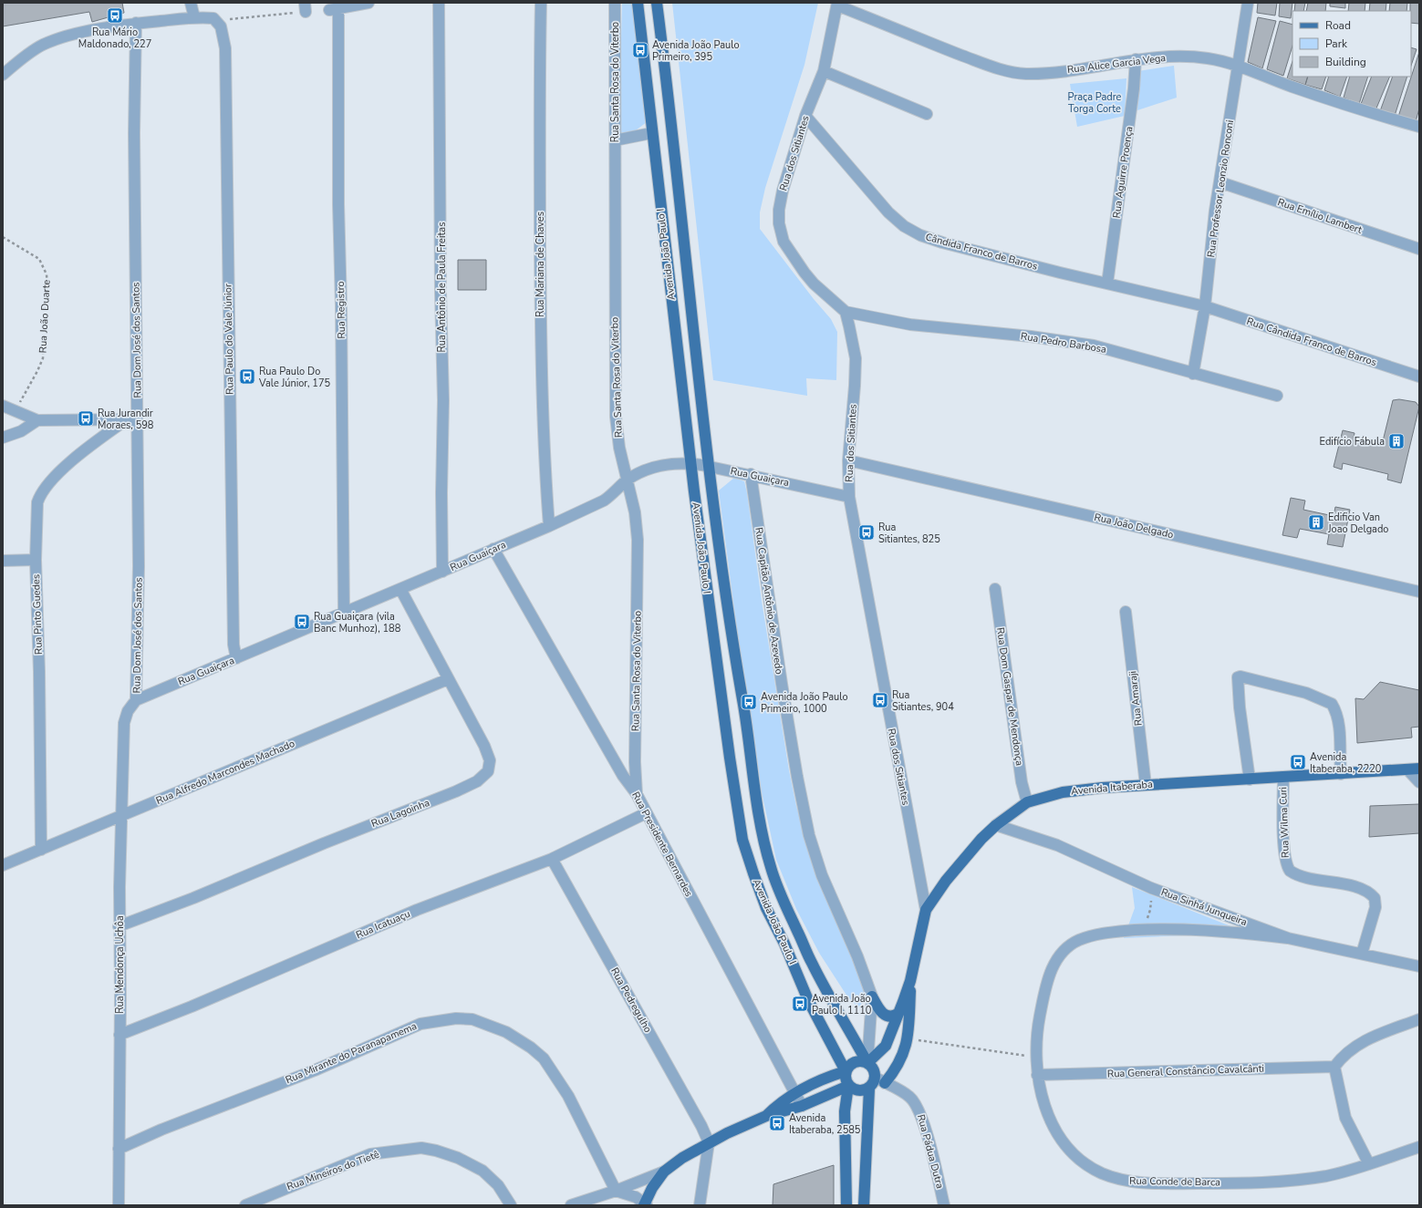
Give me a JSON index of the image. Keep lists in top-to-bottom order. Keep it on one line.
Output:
{"streets":{"main road":["Avenida João Paulo I","Avenida Itaberaba"],"street":["Rua Alice Garcia Vega","Rua Santa Rosa do Viterbo","Rua dos Sitiantes","Rua Aguirre Proença","Rua Professor Leonzio Ronconi","Rua Emílio Lambert","Cândida Franco de Barros","Rua Mariana de Chaves","Rua Antônio de Paula Freitas","Rua Registro","Rua Paulo do Vale Júnior","Rua Dom José dos Santos","Rua Cândida Franco de Barros","Rua Pedro Barbosa","Rua Guaiçara","Rua João Delgado","Rua Capitão Antônio de Azevedo","Rua Pinto Guedes","Rua Dom Gaspar de Mendonça","Rua Amaraji","Rua Alfredo Marcondes Machado","Rua Lagoinha","Rua Wilma Curi","Rua Presidente Bernardes","Rua Sinhá Junqueira","Rua Icatuaçu","Rua Mendonça Uchôa","Rua Pedregulho","Rua Mirante do Paranapamema","Rua General Constâncio Cavalcânti","Rua Pádua Dutra","Rua Mineiros do Tietê","Rua Conde de Barca"],"path":["Rua João Duarte"]},"crossings":[["Rua Alice Garcia Vega","Rua dos Sitiantes"],["Rua Alice Garcia Vega","Rua Aguirre Proença"],["Rua Alice Garcia Vega","Rua Professor Leonzio Ronconi"],["Rua Santa Rosa do Viterbo","Rua Guaiçara"],["Rua Santa Rosa do Viterbo","Rua Presidente Bernardes"],["Rua dos Sitiantes","Cândida Franco de Barros"],["Rua dos Sitiantes","Rua Pedro Barbosa"],["Rua dos Sitiantes","Rua Guaiçara"],["Rua dos Sitiantes","Rua João Delgado"],["Rua dos Sitiantes","Avenida Itaberaba"],["Rua Aguirre Proença","Cândida Franco de Barros"],["Rua Professor Leonzio Ronconi","Rua Emílio Lambert"],["Rua Professor Leonzio Ronconi","Cândida Franco de Barros"],["Rua Professor Leonzio Ronconi","Rua Cândida Franco de Barros"],["Rua Professor Leonzio Ronconi","Rua Pedro Barbosa"],["Cândida Franco de Barros","Rua Cândida Franco de Barros"],["Avenida João Paulo I","Rua Guaiçara"],["Avenida João Paulo I","Rua Capitão Antônio de Azevedo"],["Avenida João Paulo I","Avenida Itaberaba"],["Avenida João Paulo I","Rua Pádua Dutra"],["Rua Mariana de Chaves","Rua Guaiçara"],["Rua Antônio de Paula Freitas","Rua Guaiçara"],["Rua Registro","Rua Guaiçara"],["Rua Paulo do Vale Júnior","Rua Guaiçara"],["Rua Dom José dos Santos","Rua Guaiçara"],["Rua Dom José dos Santos","Rua Mendonça Uchôa"],["Rua Guaiçara","Rua Capitão Antônio de Azevedo"],["Rua Guaiçara","Rua Lagoinha"],["Rua Guaiçara","Rua Presidente Bernardes"],["Rua Guaiçara","Rua Mendonça Uchôa"],["Rua Capitão Antônio de Azevedo","Avenida Itaberaba"],["Rua Capitão Antônio de Azevedo","Rua Pádua Dutra"],["Rua Pinto Guedes","Rua Alfredo Marcondes Machado"],["Rua Dom Gaspar de Mendonça","Avenida Itaberaba"],["Rua Amaraji","Avenida Itaberaba"],["Rua Alfredo Marcondes Machado","Rua Lagoinha"],["Rua Alfredo Marcondes Machado","Rua Mendonça Uchôa"],["Avenida Itaberaba","Rua Wilma Curi"],["Avenida Itaberaba","Rua Sinhá Junqueira"],["Avenida Itaberaba","Rua Pádua Dutra"],["Rua Lagoinha","Rua Mendonça Uchôa"],["Rua Wilma Curi","Rua Sinhá Junqueira"],["Rua Presidente Bernardes","Rua Icatuaçu"],["Rua Sinhá Junqueira","Rua Conde de Barca"],["Rua Icatuaçu","Rua Mendonça Uchôa"],["Rua Icatuaçu","Rua Pedregulho"],["Rua Mendonça Uchôa","Rua Mirante do Paranapamema"],["Rua General Constâncio Cavalcânti","Rua Conde de Barca"]],"parks":["Praça Padre Torga Corte"],"places":{"bus stop":["Rua Mário Maldonado, 227","Avenida João Paulo Primeiro, 395","Rua Paulo Do Vale Júnior, 175","Rua Jurandir Moraes, 598","Rua Sitiantes, 825","Rua Guaiçara (vila Banc Munhoz), 188","Rua Sitiantes, 904","Avenida João Paulo Primeiro, 1000","Avenida Itaberaba, 2220","Avenida João Paulo I, 1110","Avenida Itaberaba, 2585"],"building":["Edifício Fábula","Edificio Van Joao Delgado"]},"legend":["Road","Park","Building"]}
